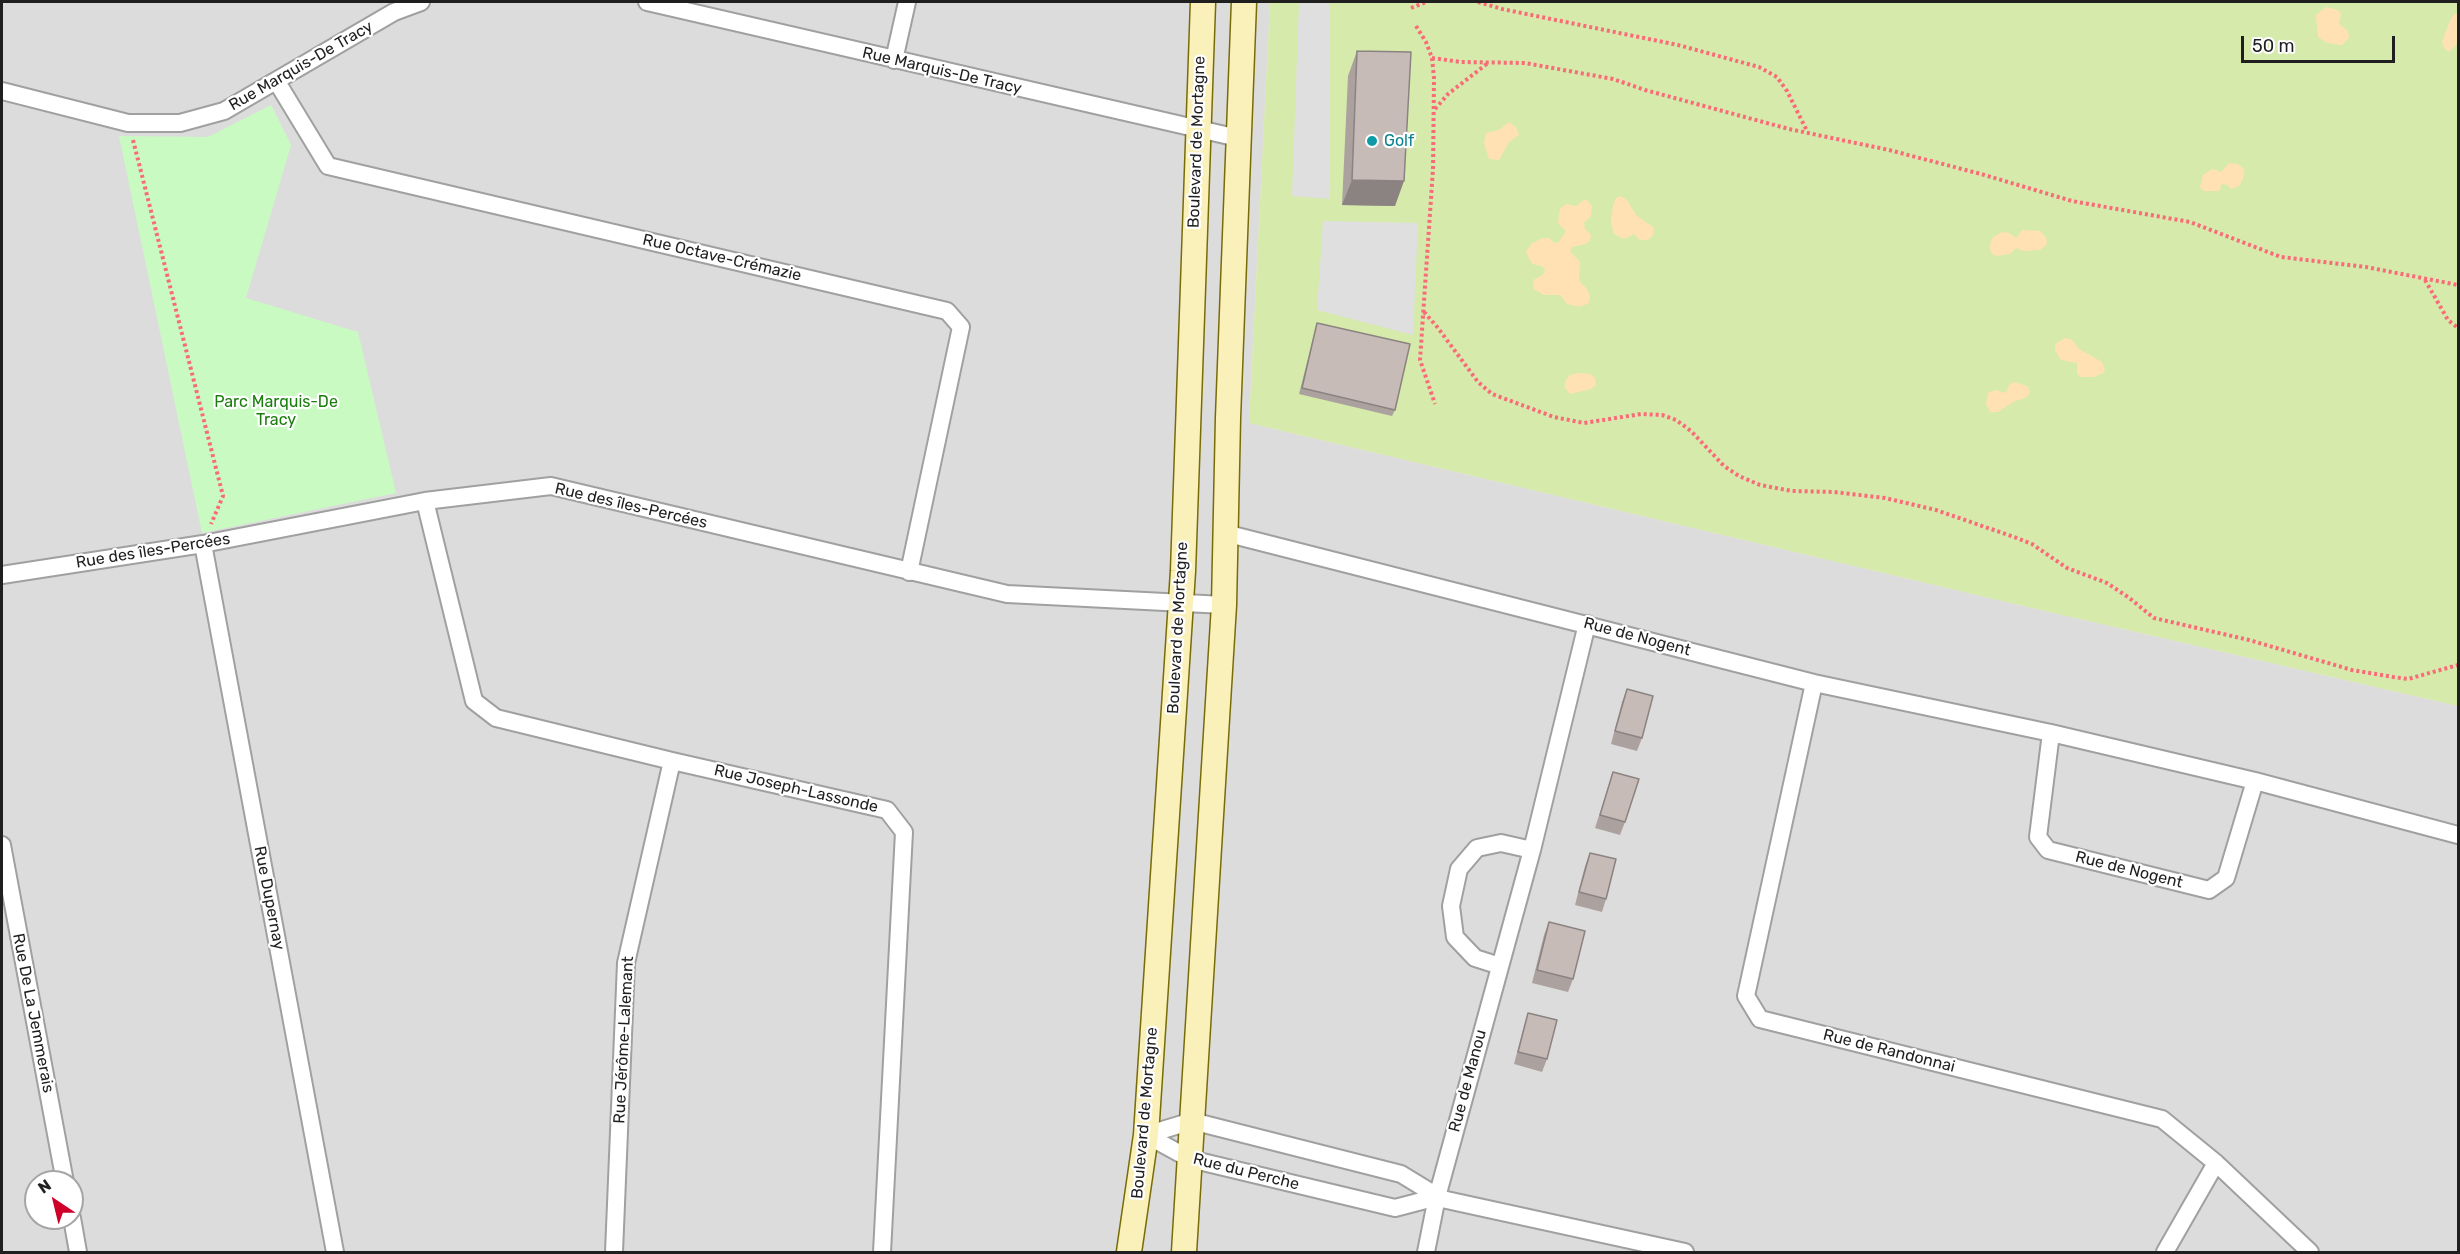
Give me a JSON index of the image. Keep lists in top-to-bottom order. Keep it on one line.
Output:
{"streets":{"main road":["Boulevard de Mortagne"],"street":["Rue Marquis-De Tracy","Rue Octave-Crémazie","Rue des îles-Percées","Rue de Nogent","Rue Joseph-Lassonde","Rue Dupernay","Rue De La Jemmerais","Rue Jérôme-Lalemant","Rue de Randonnai","Rue de Manou","Rue du Perche"]},"crossings":[["Rue Marquis-De Tracy","Boulevard de Mortagne"],["Rue Marquis-De Tracy","Rue Octave-Crémazie"],["Boulevard de Mortagne","Rue des îles-Percées"],["Boulevard de Mortagne","Rue du Perche"],["Rue Octave-Crémazie","Rue des îles-Percées"],["Rue des îles-Percées","Rue Joseph-Lassonde"],["Rue des îles-Percées","Rue Dupernay"],["Rue de Nogent","Rue de Randonnai"],["Rue de Nogent","Rue de Manou"],["Rue Joseph-Lassonde","Rue Jérôme-Lalemant"],["Rue de Manou","Rue du Perche"]],"parks":["Parc Marquis-De Tracy"],"places":["Golf"],"scale_bar":"50 m","north":"top left"}
